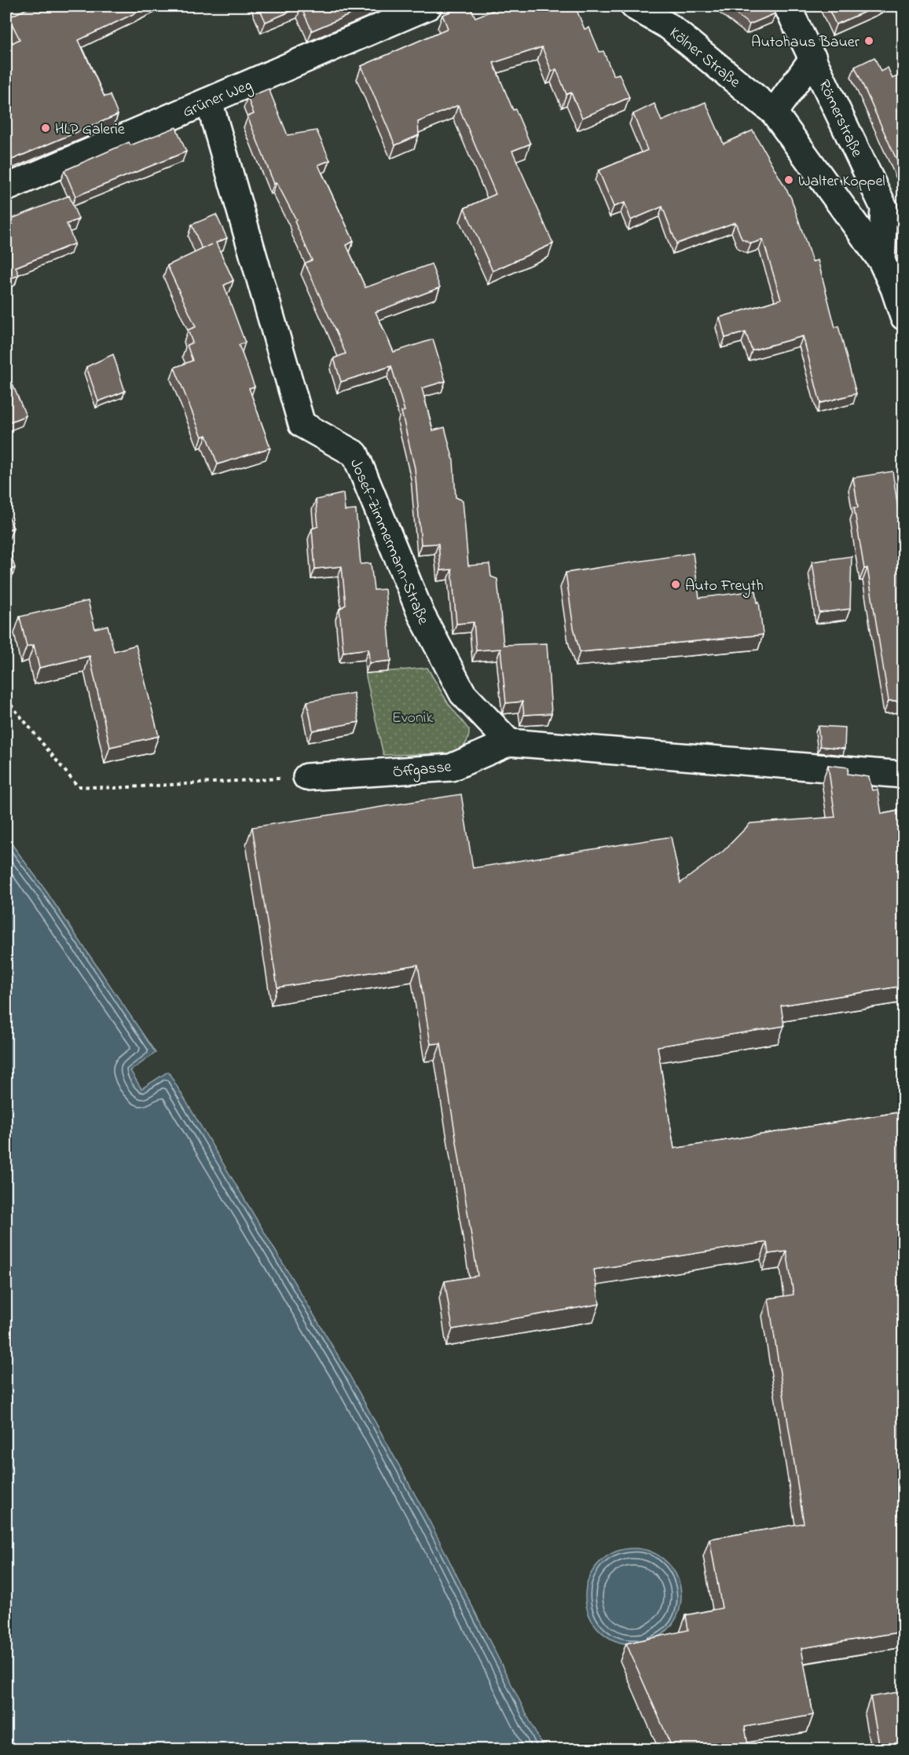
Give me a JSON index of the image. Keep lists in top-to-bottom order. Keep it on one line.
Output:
{"streets":{"street":["Kölner Straße","Grüner Weg","Römerstraße","Josef-Zimmermann-Straße","Öffgasse"]},"crossings":[["Kölner Straße","Römerstraße"],["Grüner Weg","Josef-Zimmermann-Straße"],["Josef-Zimmermann-Straße","Öffgasse"]],"parks":["Evonik"],"places":["Autohaus Bauer","HLP Galerie","Walter Koppel","Auto Freyth"]}
